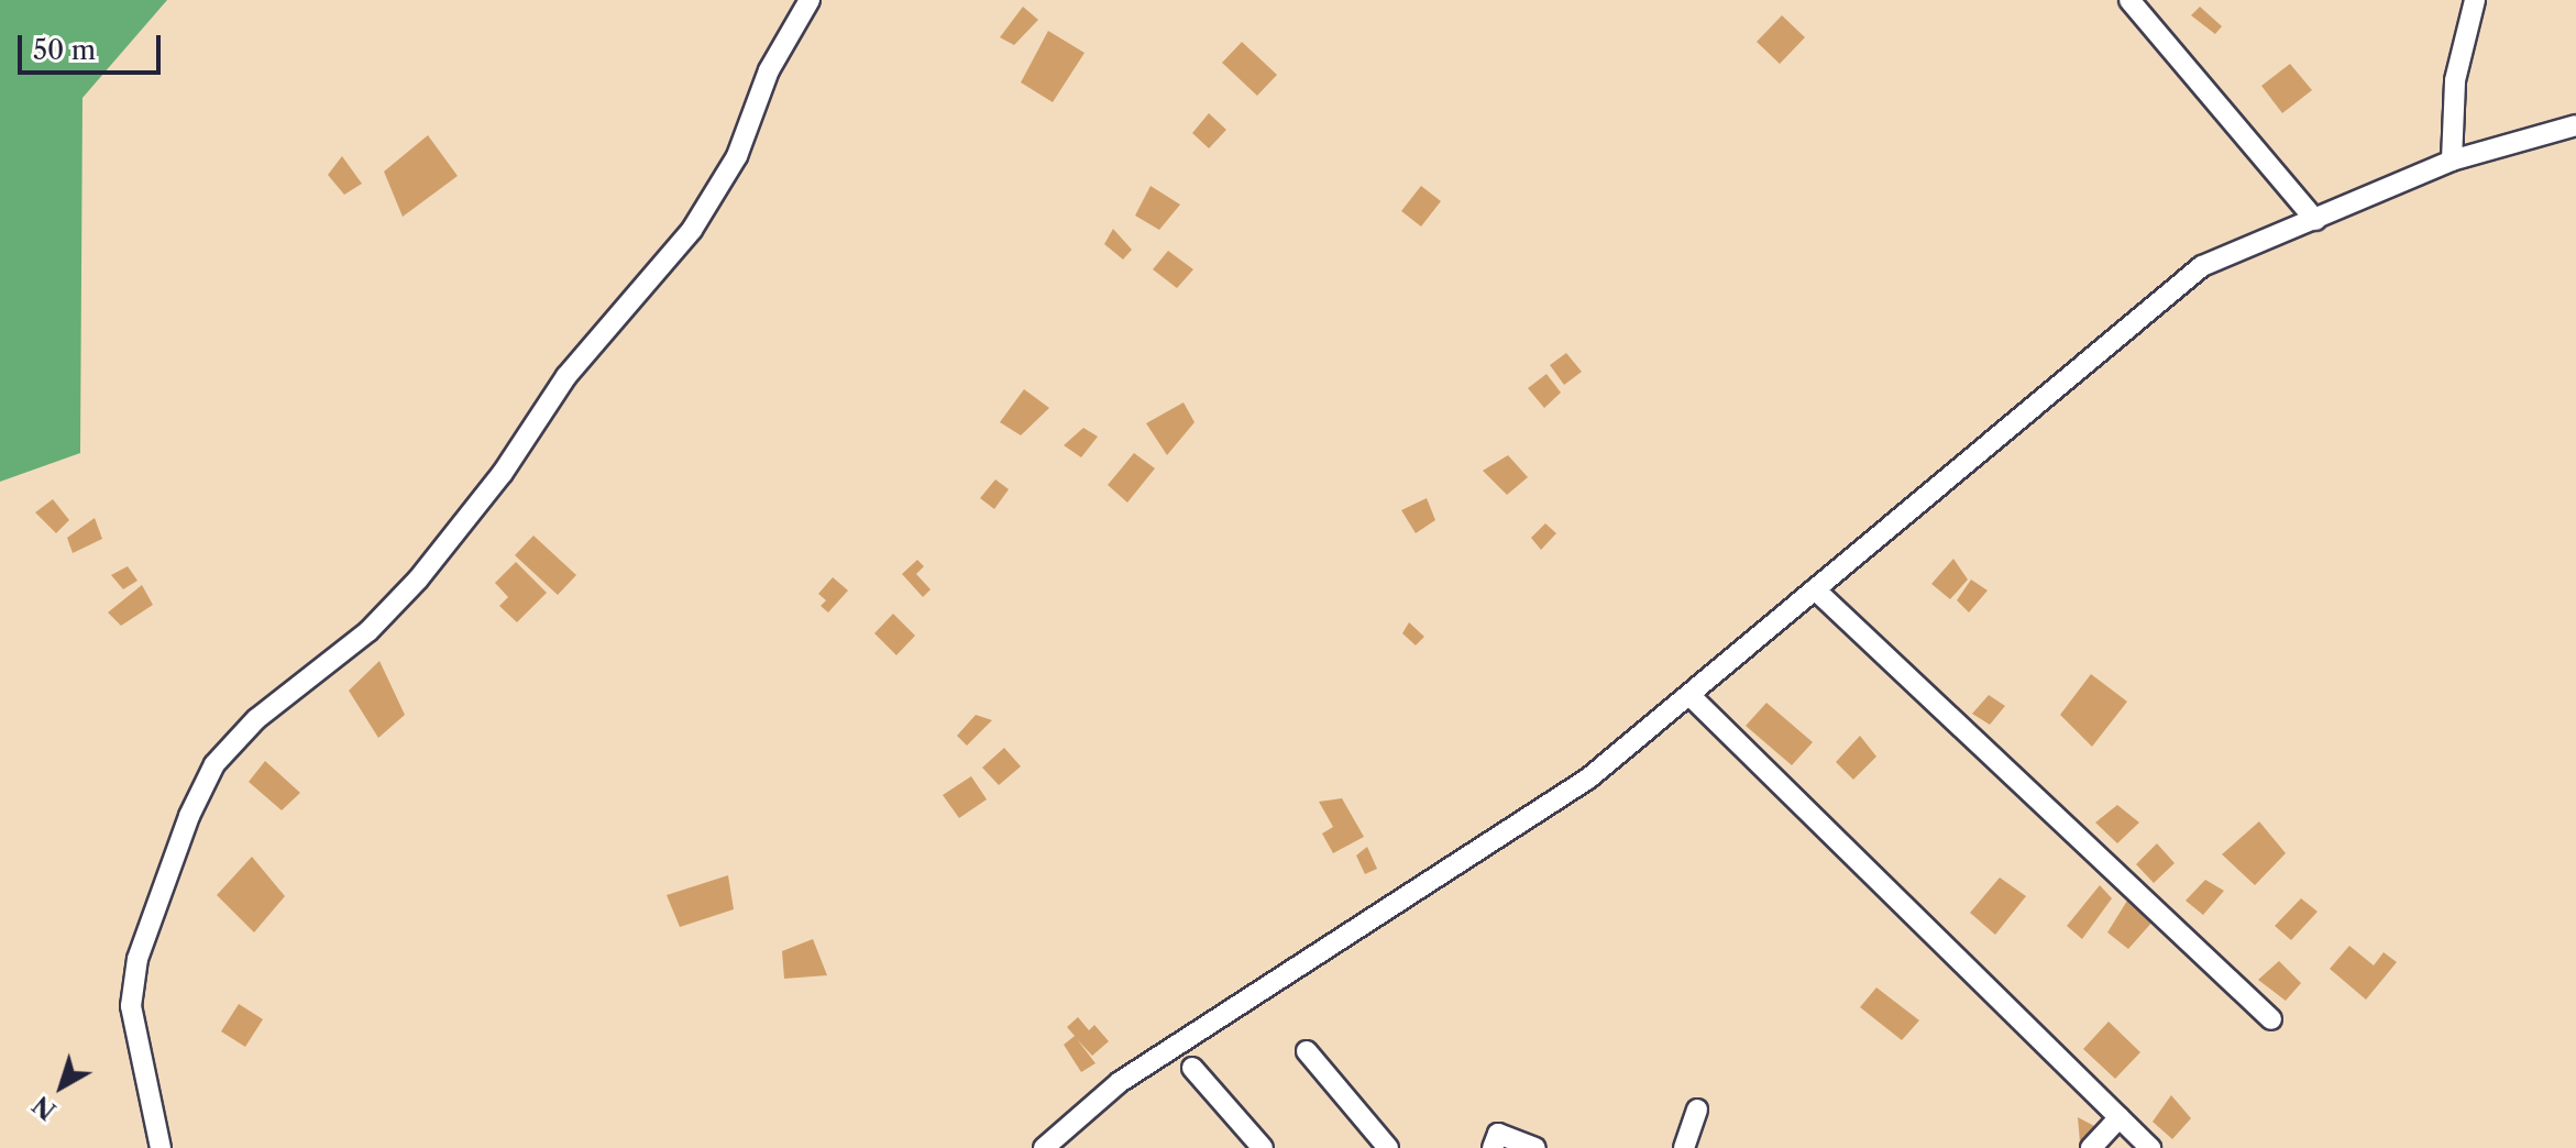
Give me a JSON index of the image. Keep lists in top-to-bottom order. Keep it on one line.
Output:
{"scale_bar":"50 m","north":"bottom left"}
